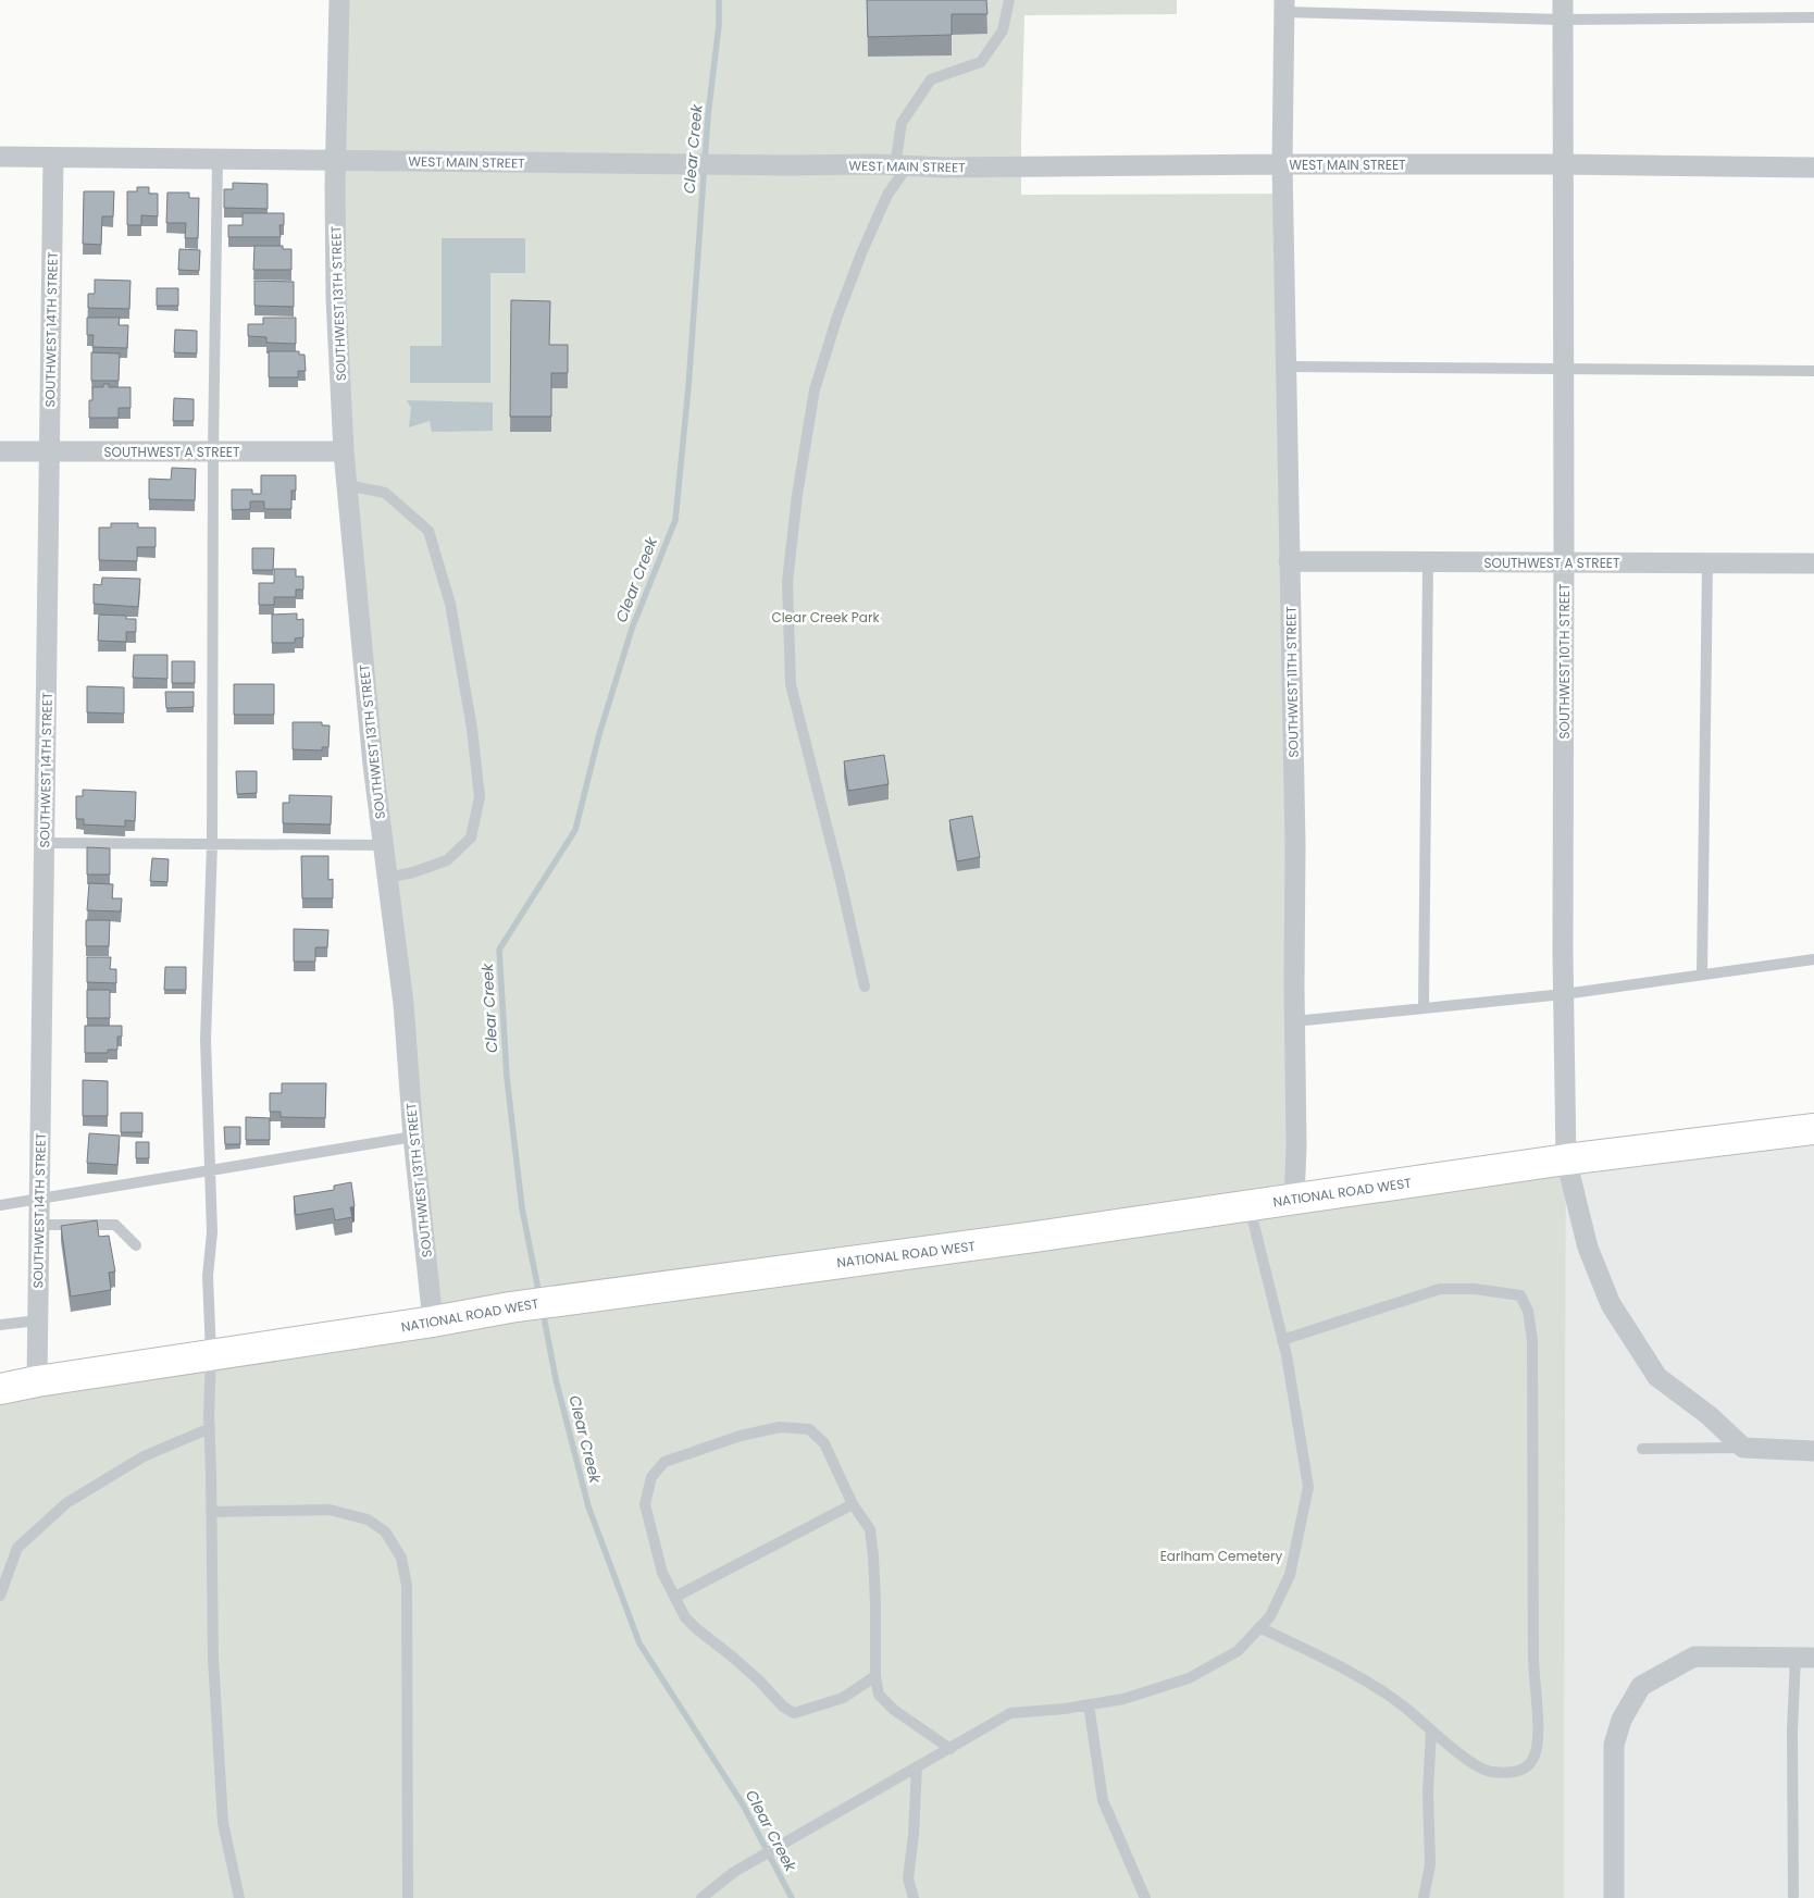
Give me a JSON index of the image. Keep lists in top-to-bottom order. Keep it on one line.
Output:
{"streets":{"main road":["NATIONAL ROAD WEST"],"street":["WEST MAIN STREET","SOUTHWEST 13TH STREET","SOUTHWEST 14TH STREET","SOUTHWEST A STREET","SOUTHWEST 10TH STREET","SOUTHWEST 11TH STREET"]},"crossings":[["WEST MAIN STREET","SOUTHWEST 13TH STREET"],["WEST MAIN STREET","SOUTHWEST 14TH STREET"],["WEST MAIN STREET","SOUTHWEST 10TH STREET"],["WEST MAIN STREET","SOUTHWEST 11TH STREET"],["SOUTHWEST 13TH STREET","SOUTHWEST A STREET"],["SOUTHWEST 13TH STREET","NATIONAL ROAD WEST"],["SOUTHWEST 14TH STREET","SOUTHWEST A STREET"],["SOUTHWEST 14TH STREET","NATIONAL ROAD WEST"],["SOUTHWEST A STREET","SOUTHWEST 10TH STREET"],["SOUTHWEST A STREET","SOUTHWEST 11TH STREET"],["SOUTHWEST 10TH STREET","NATIONAL ROAD WEST"],["SOUTHWEST 11TH STREET","NATIONAL ROAD WEST"]],"water":["Clear Creek"],"parks":["Clear Creek Park","Earlham Cemetery"]}
